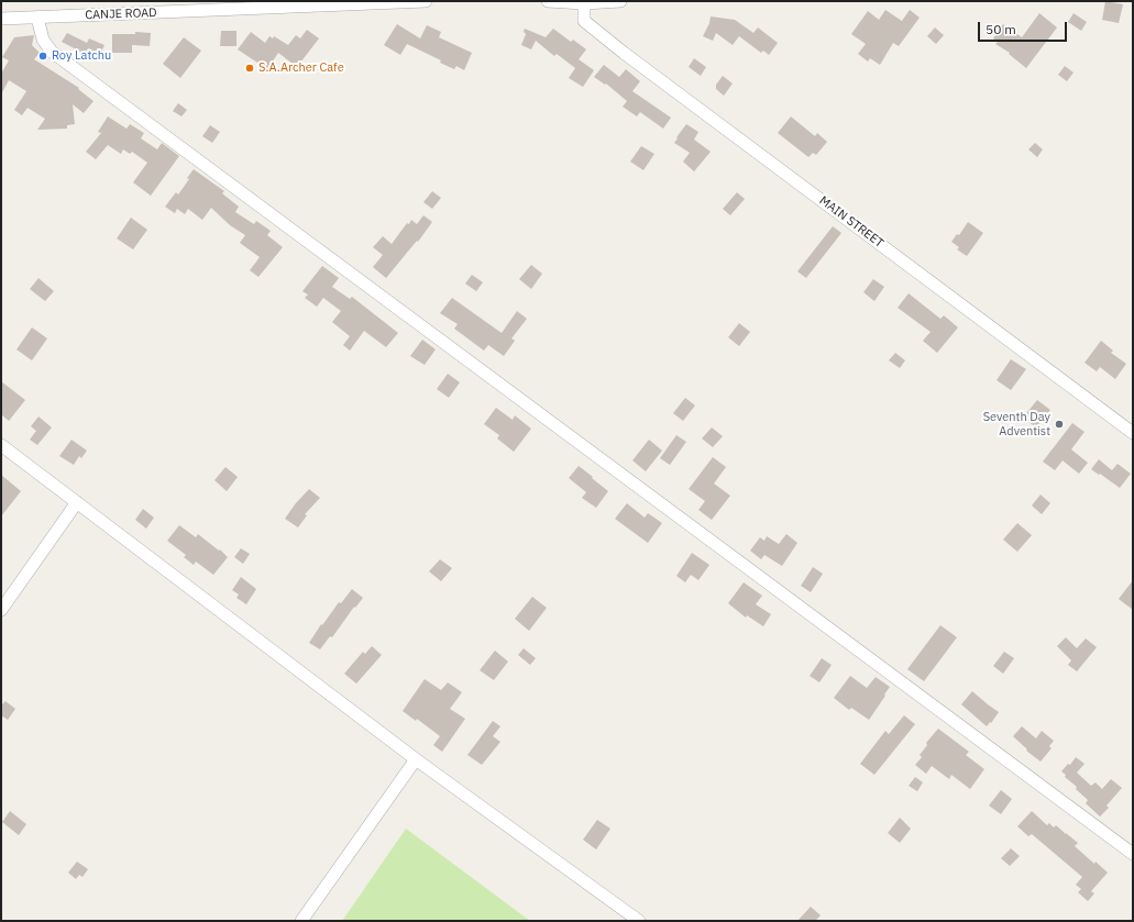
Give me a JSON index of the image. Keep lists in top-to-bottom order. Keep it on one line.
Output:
{"streets":{"street":["CANJE ROAD","MAIN STREET"]},"places":["Roy Latchu","S.A.Archer Cafe","Seventh Day Adventist"],"scale_bar":"50 m"}
